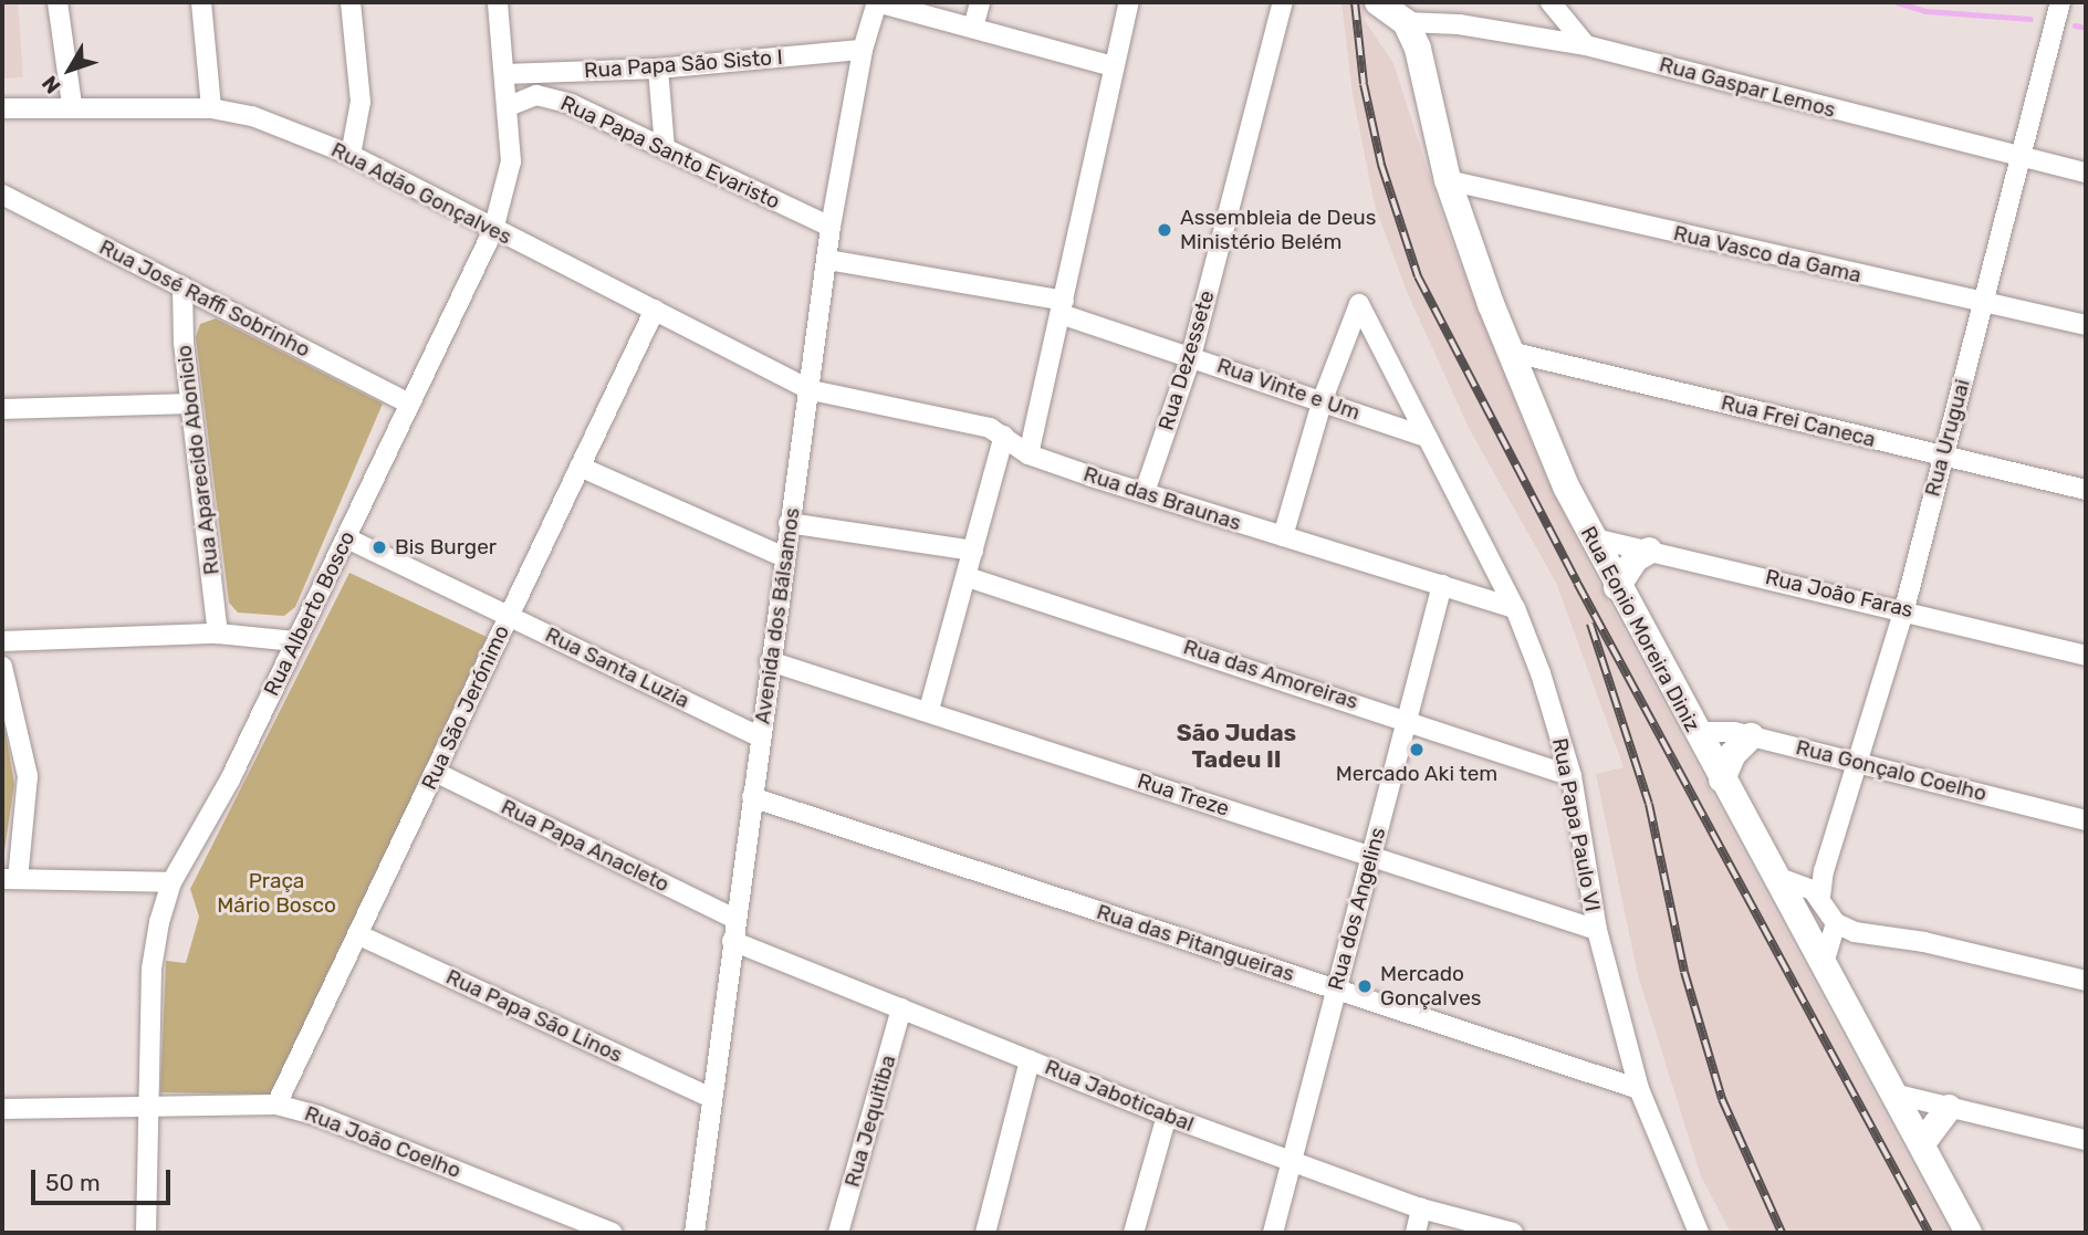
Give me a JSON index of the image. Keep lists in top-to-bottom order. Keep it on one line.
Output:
{"streets":{"main road":["Rua Eonio Moreira Diniz"],"street":["Rua Papa São Sisto I","Rua Gaspar Lemos","Rua Papa Santo Evaristo","Rua Adão Gonçalves","Rua Vasco da Gama","Rua José Raffi Sobrinho","Rua Dezessete","Rua Vinte e Um","Rua Frei Caneca","Rua Uruguai","Rua Aparecido Abonicio","Rua das Braunas","Rua João Faras","Rua Alberto Bosco","Avenida dos Bálsamos","Rua Santa Luzia","Rua das Amoreiras","Rua São Jerónimo","Rua Gonçalo Coelho","Rua Treze","Rua Papa Paulo VI","Rua Papa Anacleto","Rua dos Angelins","Rua das Pitangueiras","Rua Papa São Linos","Rua Jaboticabal","Rua Jequitiba","Rua João Coelho"]},"crossings":[["Rua Papa São Sisto I","Rua Alberto Bosco"],["Rua Papa São Sisto I","Avenida dos Bálsamos"],["Rua Gaspar Lemos","Rua Uruguai"],["Rua Gaspar Lemos","Rua Eonio Moreira Diniz"],["Rua Papa Santo Evaristo","Rua Alberto Bosco"],["Rua Papa Santo Evaristo","Avenida dos Bálsamos"],["Rua Adão Gonçalves","Rua das Braunas"],["Rua Adão Gonçalves","Rua Alberto Bosco"],["Rua Adão Gonçalves","Avenida dos Bálsamos"],["Rua Adão Gonçalves","Rua São Jerónimo"],["Rua Vasco da Gama","Rua Uruguai"],["Rua Vasco da Gama","Rua Eonio Moreira Diniz"],["Rua José Raffi Sobrinho","Rua Aparecido Abonicio"],["Rua José Raffi Sobrinho","Rua Alberto Bosco"],["Rua Dezessete","Rua Vinte e Um"],["Rua Dezessete","Rua das Braunas"],["Rua Vinte e Um","Avenida dos Bálsamos"],["Rua Vinte e Um","Rua Papa Paulo VI"],["Rua Frei Caneca","Rua Uruguai"],["Rua Frei Caneca","Rua Eonio Moreira Diniz"],["Rua Uruguai","Rua João Faras"],["Rua Uruguai","Rua Gonçalo Coelho"],["Rua das Braunas","Avenida dos Bálsamos"],["Rua das Braunas","Rua Papa Paulo VI"],["Rua das Braunas","Rua dos Angelins"],["Rua João Faras","Rua Eonio Moreira Diniz"],["Rua Alberto Bosco","Rua Santa Luzia"],["Rua Alberto Bosco","Rua João Coelho"],["Avenida dos Bálsamos","Rua Santa Luzia"],["Avenida dos Bálsamos","Rua Treze"],["Avenida dos Bálsamos","Rua Papa Anacleto"],["Avenida dos Bálsamos","Rua das Pitangueiras"],["Avenida dos Bálsamos","Rua Papa São Linos"],["Avenida dos Bálsamos","Rua Jaboticabal"],["Rua Eonio Moreira Diniz","Rua Gonçalo Coelho"],["Rua Santa Luzia","Rua São Jerónimo"],["Rua das Amoreiras","Rua Papa Paulo VI"],["Rua das Amoreiras","Rua dos Angelins"],["Rua São Jerónimo","Rua Papa Anacleto"],["Rua São Jerónimo","Rua Papa São Linos"],["Rua São Jerónimo","Rua João Coelho"],["Rua Treze","Rua Papa Paulo VI"],["Rua Treze","Rua dos Angelins"],["Rua Papa Paulo VI","Rua das Pitangueiras"],["Rua dos Angelins","Rua das Pitangueiras"],["Rua dos Angelins","Rua Jaboticabal"],["Rua Jaboticabal","Rua Jequitiba"]],"districts":["São Judas Tadeu II"],"parks":["Praça Mário Bosco"],"places":["Assembleia de Deus Ministério Belém","Bis Burger","Mercado Aki tem","Mercado Gonçalves"],"scale_bar":"50 m","north":"bottom left"}
